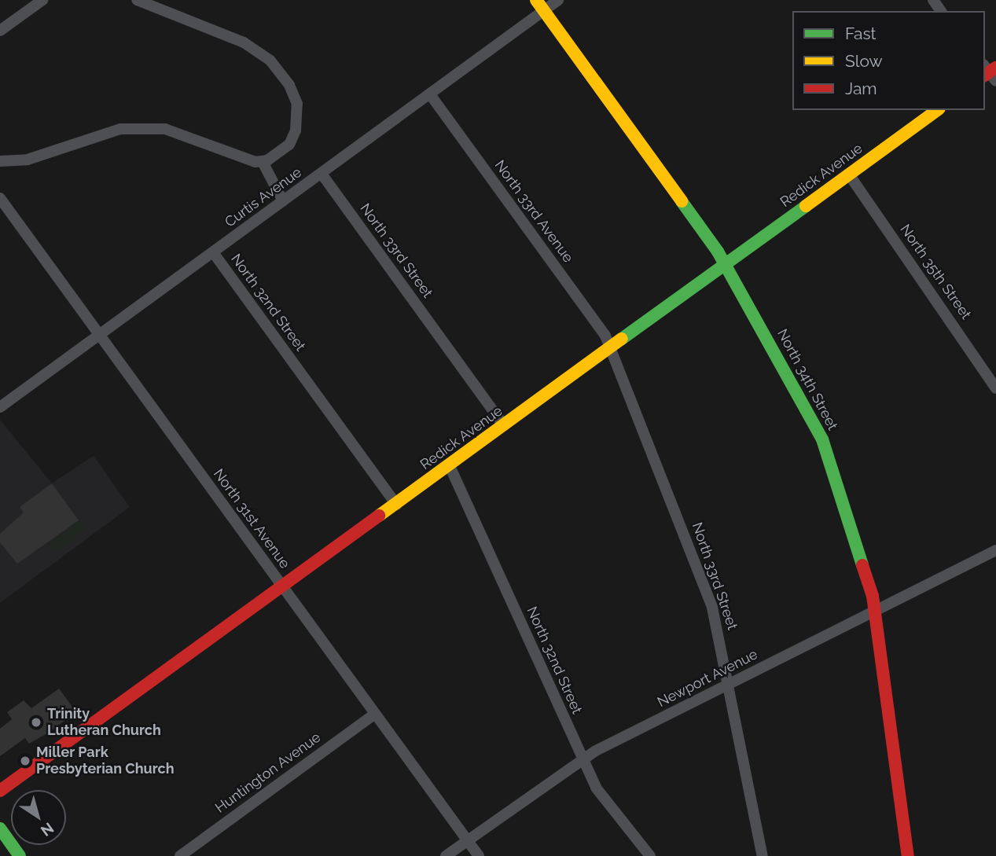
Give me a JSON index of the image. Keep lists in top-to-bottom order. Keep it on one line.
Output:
{"streets":{"main road":["Redick Avenue","North 34th Street"],"street":["Curtis Avenue","North 33rd Avenue","North 33rd Street","North 35th Street","North 32nd Street","North 31st Avenue","Newport Avenue","Huntington Avenue"]},"crossings":[["Redick Avenue","North 33rd Avenue"],["Redick Avenue","North 33rd Street"],["Redick Avenue","North 35th Street"],["Redick Avenue","North 32nd Street"],["Redick Avenue","North 34th Street"],["Redick Avenue","North 31st Avenue"],["Curtis Avenue","North 33rd Avenue"],["Curtis Avenue","North 33rd Street"],["Curtis Avenue","North 32nd Street"],["Curtis Avenue","North 34th Street"],["Curtis Avenue","North 31st Avenue"],["North 33rd Avenue","North 33rd Street"],["North 33rd Street","Newport Avenue"],["North 32nd Street","Newport Avenue"],["North 34th Street","Newport Avenue"],["North 31st Avenue","Newport Avenue"],["North 31st Avenue","Huntington Avenue"]],"places":["Trinity Lutheran Church","Miller Park Presbyterian Church"],"legend":["Fast","Slow","Jam"],"north":"bottom right"}
